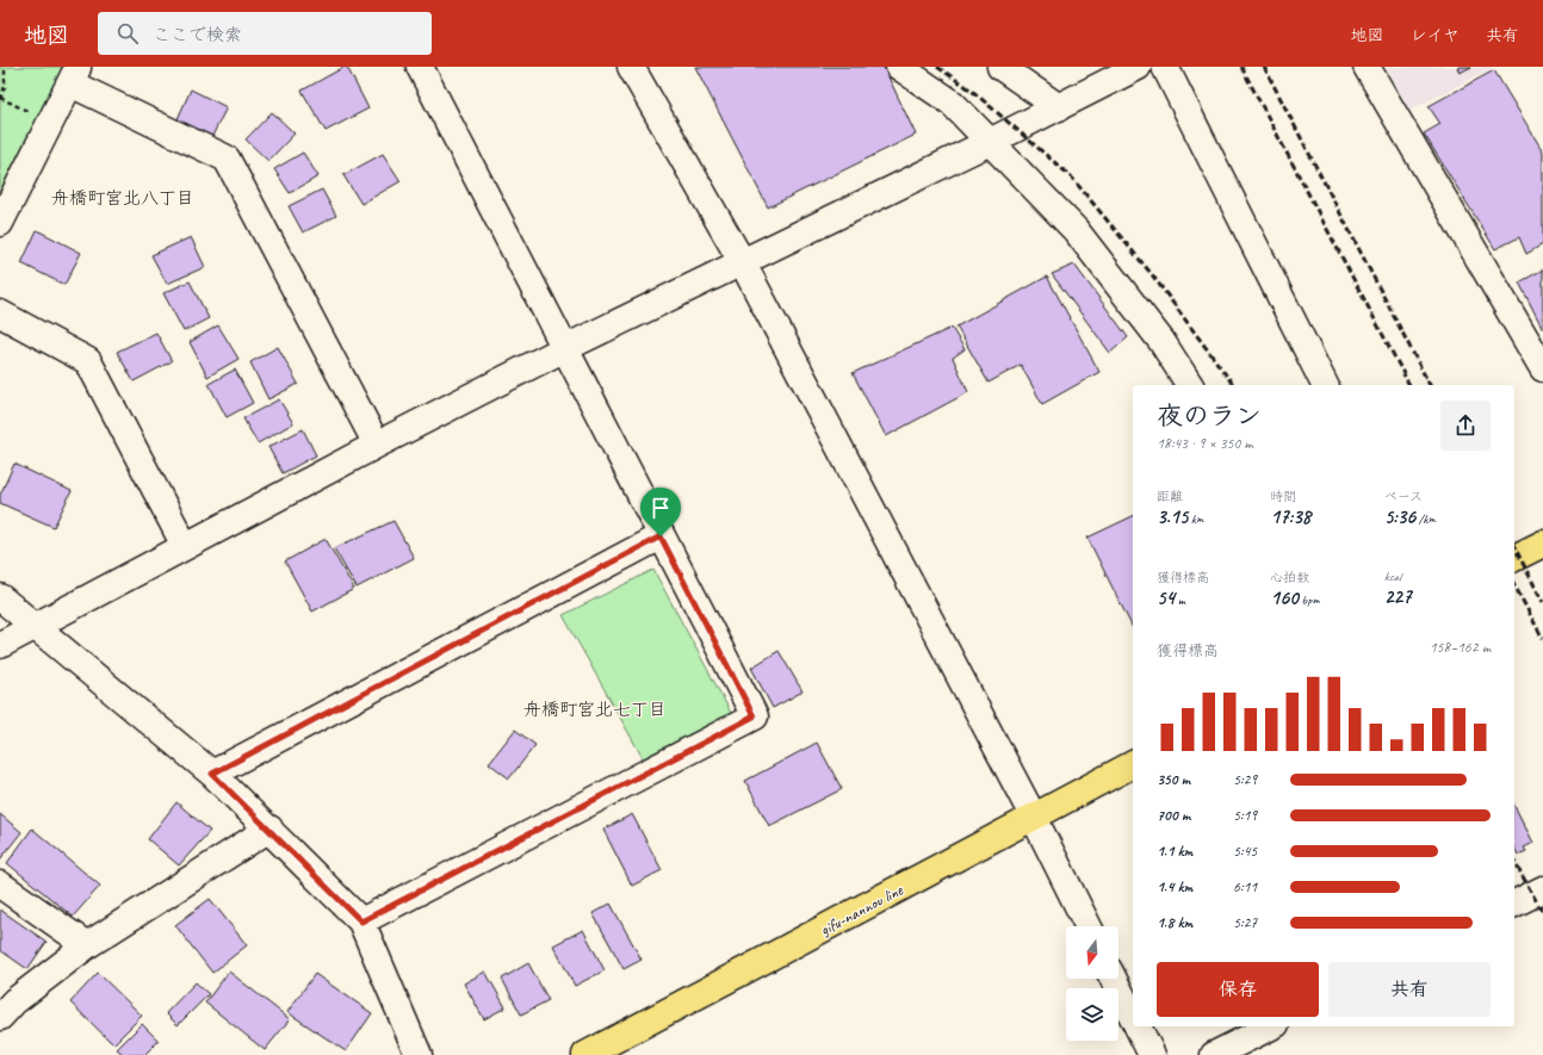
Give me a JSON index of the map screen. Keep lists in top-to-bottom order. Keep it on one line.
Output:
{"streets":{"main road":["gifu-nannou line"]},"districts":["舟橋町宮北八丁目","舟橋町宮北七丁目"],"north":"bottom","page":{"header":"地図","search":"ここで検索","nav":["地図","レイヤ","共有"],"heading":["夜のラン","18:43 · 9 × 350 m"],"stats":[["距離","3.15 km"],["時間","17:38"],["ペース","5:36 /km"],["獲得標高","54 m"],["心拍数","160 bpm"],["kcal","227"]],"chart":["獲得標高","158–162 m"],"list":[{"name":"350 m","note":"5:29"},{"name":"700 m","note":"5:19"},{"name":"1.1 km","note":"5:45"},{"name":"1.4 km","note":"6:11"},{"name":"1.8 km","note":"5:27"}],"buttons":["保存","共有"]}}
